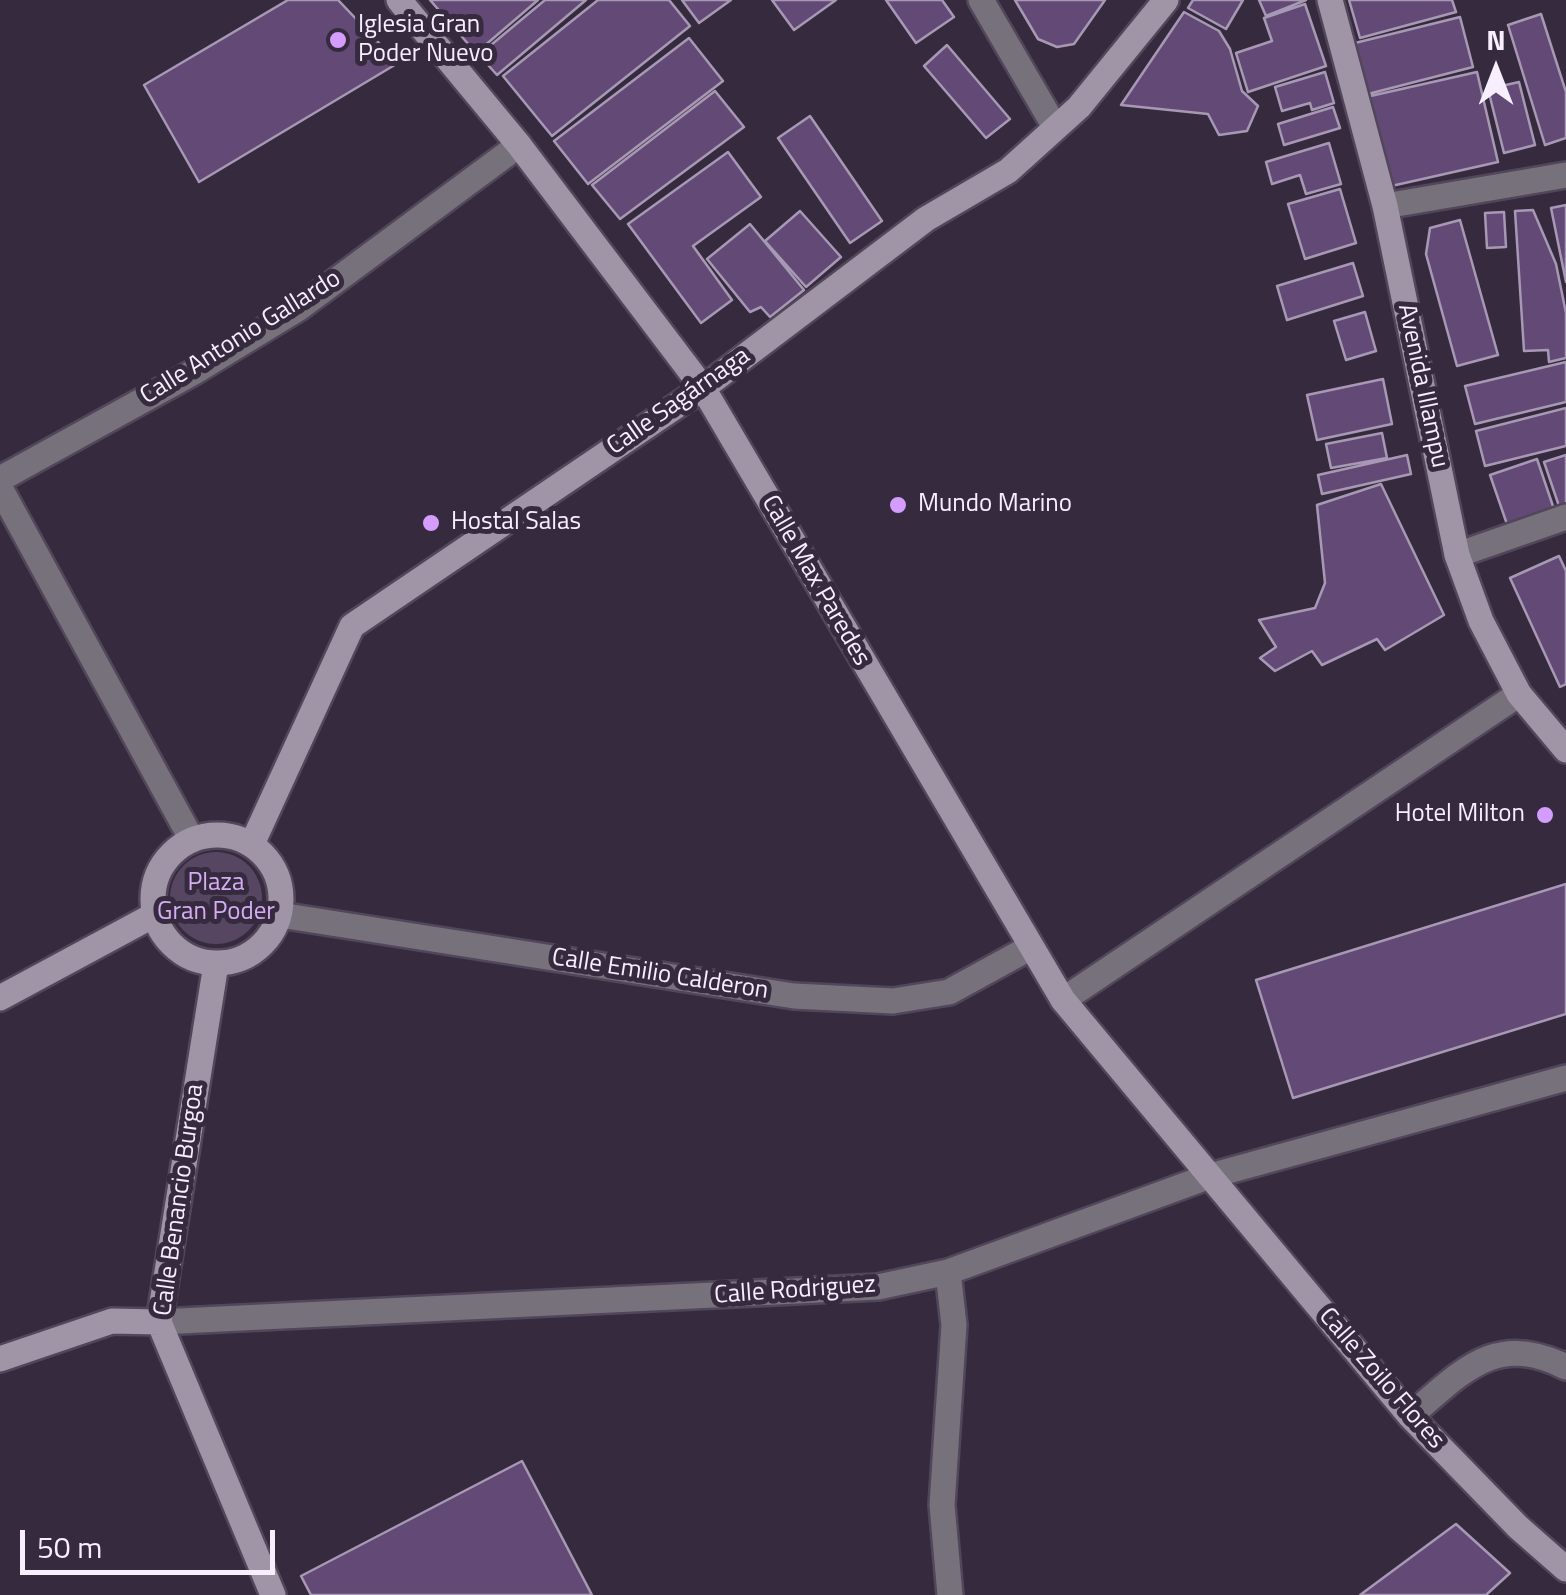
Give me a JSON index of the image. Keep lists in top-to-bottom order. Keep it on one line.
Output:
{"streets":{"main road":["Avenida Illampu","Calle Sagárnaga","Calle Max Paredes","Calle Benancio Burgoa","Calle Rodriguez","Calle Zoilo Flores"],"street":["Calle Antonio Gallardo","Calle Emilio Calderon"]},"crossings":[["Calle Antonio Gallardo","Calle Max Paredes"],["Calle Sagárnaga","Calle Max Paredes"],["Calle Sagárnaga","Calle Emilio Calderon"],["Calle Sagárnaga","Calle Benancio Burgoa"],["Calle Max Paredes","Calle Emilio Calderon"],["Calle Max Paredes","Calle Rodriguez"],["Calle Max Paredes","Calle Zoilo Flores"],["Calle Emilio Calderon","Calle Benancio Burgoa"],["Calle Benancio Burgoa","Calle Rodriguez"],["Calle Rodriguez","Calle Zoilo Flores"]],"parks":["Plaza Gran Poder"],"places":["Iglesia Gran Poder Nuevo","Mundo Marino","Hostal Salas","Hotel Milton"],"scale_bar":"50 m","north":"top"}
